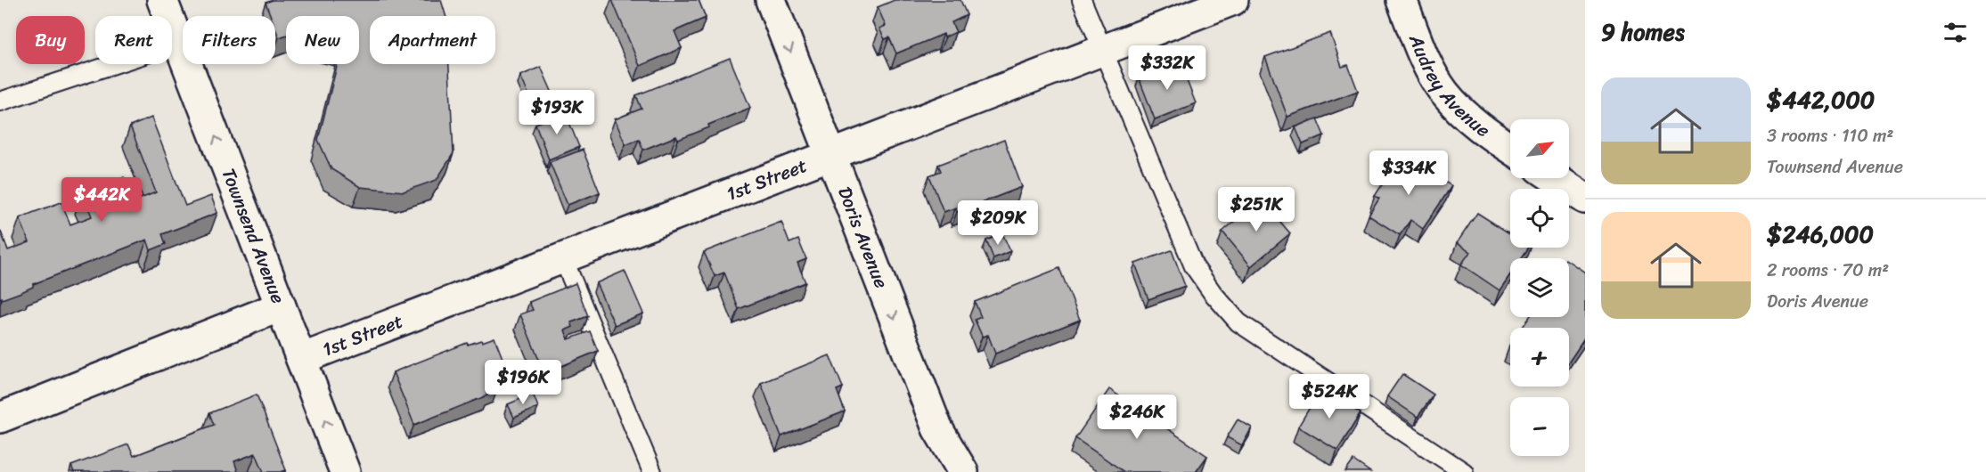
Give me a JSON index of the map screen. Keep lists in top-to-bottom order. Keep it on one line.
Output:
{"streets":{"street":["Audrey Avenue","1st Street","Townsend Avenue","Doris Avenue"]},"crossings":[["1st Street","Townsend Avenue"],["1st Street","Doris Avenue"]],"one_way":["Townsend Avenue","Doris Avenue"],"north":"top right","page":{"heading":"9 homes","chip":["Buy","Rent","Filters","New","Apartment"],"price":["$332K","$193K","$334K","$442K","$251K","$209K","$196K","$524K","$246K"],"list":[{"name":"$442,000","note":"3 rooms · 110 m² · Townsend Avenue"},{"name":"$246,000","note":"2 rooms · 70 m² · Doris Avenue"}],"map_buttons":["+","−"]}}
